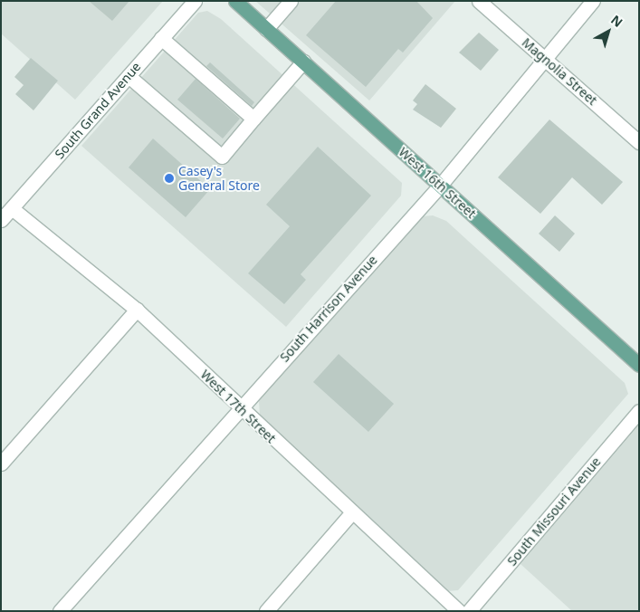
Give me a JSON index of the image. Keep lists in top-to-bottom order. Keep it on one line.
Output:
{"streets":{"main road":["West 16th Street"],"street":["Magnolia Street","South Grand Avenue","South Harrison Avenue","West 17th Street","South Missouri Avenue"]},"crossings":[["Magnolia Street","South Harrison Avenue"],["South Grand Avenue","West 17th Street"],["West 16th Street","South Harrison Avenue"],["South Harrison Avenue","West 17th Street"]],"places":["Casey's General Store"],"north":"top right"}
